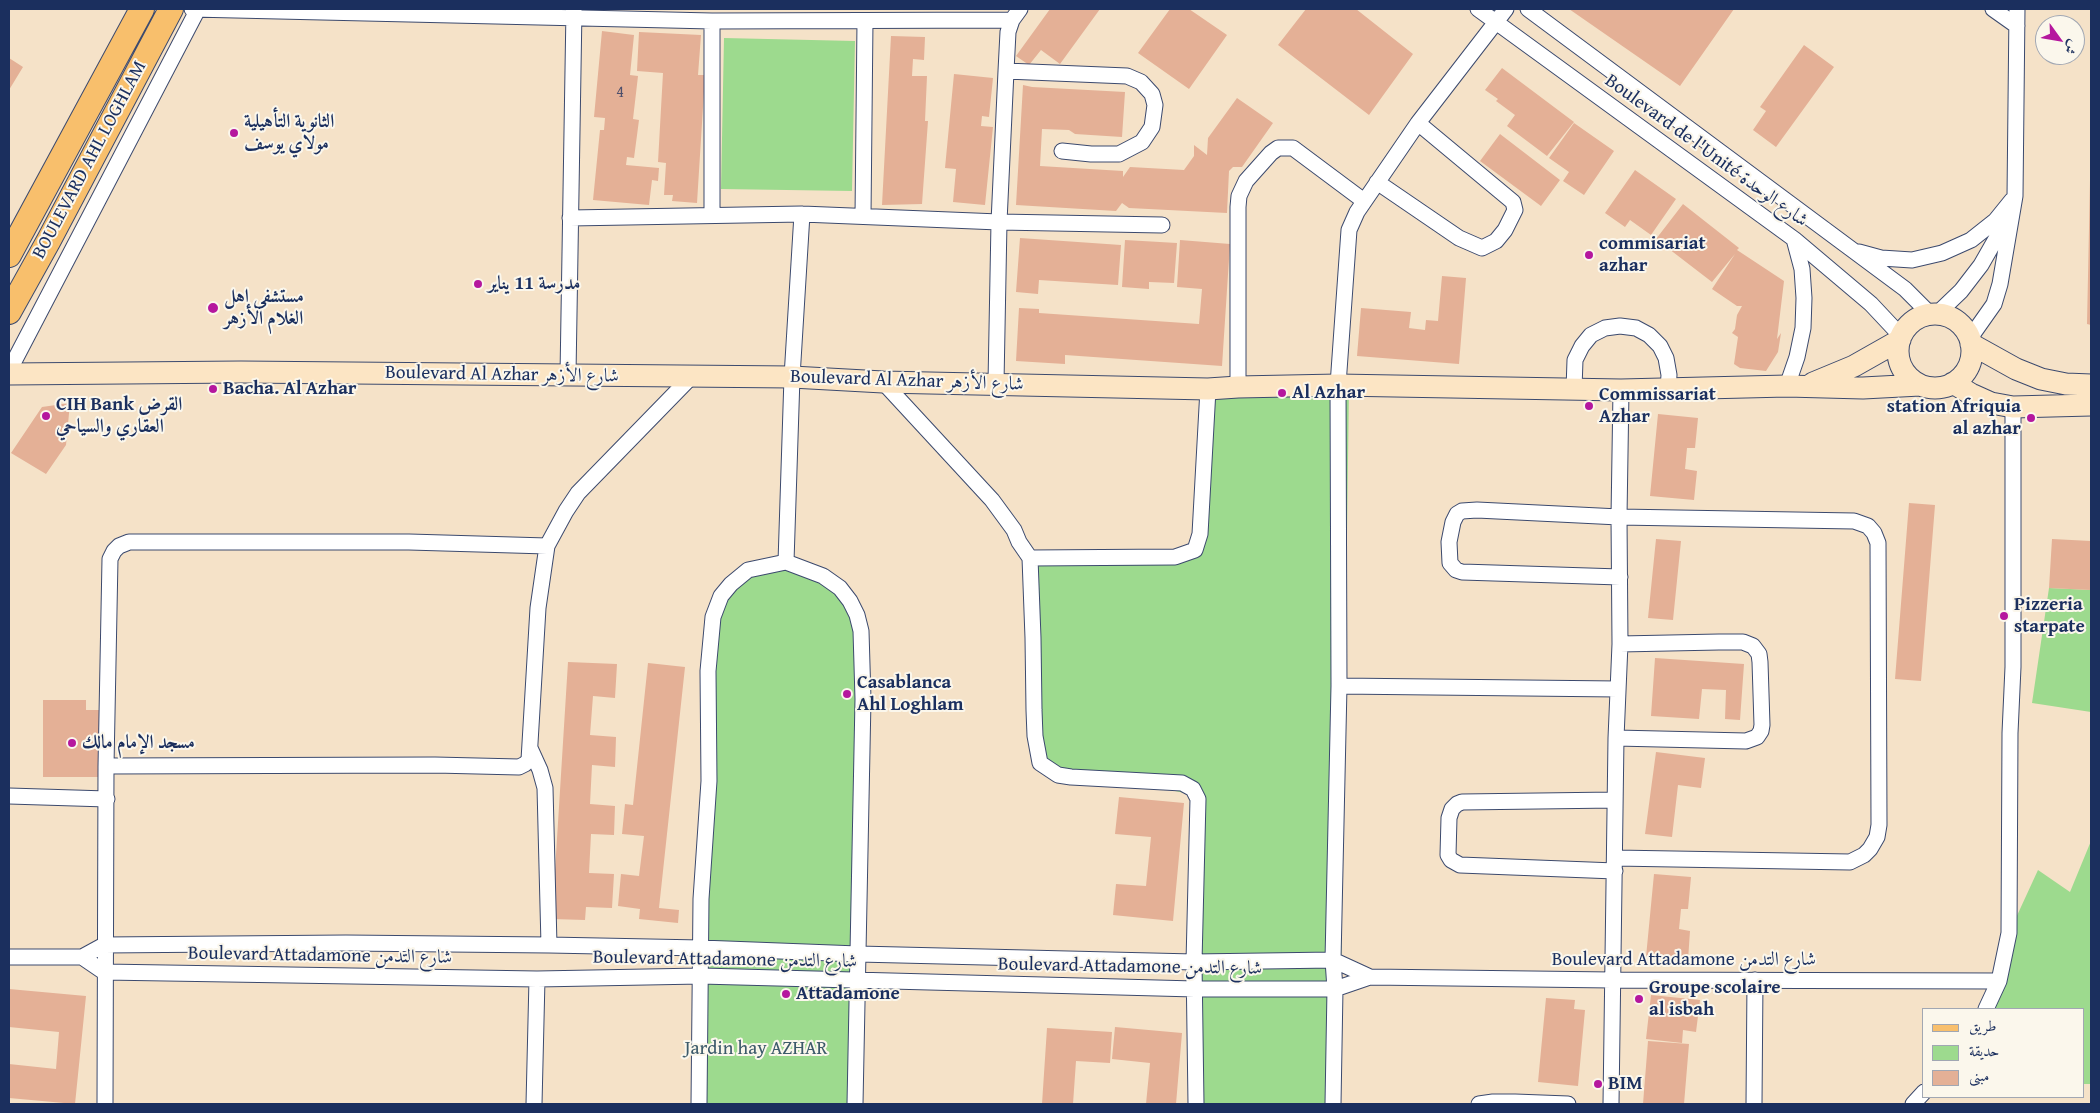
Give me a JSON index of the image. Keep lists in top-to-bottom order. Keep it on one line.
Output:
{"streets":{"main road":["BOULEVARD AHL LOGHLAM","Boulevard Al Azhar شارع الأزهر"],"street":["Boulevard de l'Unité شارع الوحدة","Boulevard Attadamone شارع التدمن"]},"crossings":[["Boulevard de l'Unité شارع الوحدة","Boulevard Al Azhar شارع الأزهر"]],"parks":["Jardin hay AZHAR"],"places":["الثانوية التأهيلية مولاي يوسف","commisariat azhar","مدرسة 11 يناير","مستشفى اهل الغلام الأزهر","Bacha. Al Azhar","Al Azhar","Commissariat Azhar","CIH Bank القرض العقاري والسياحي","station Afriquia al azhar","Pizzeria starpate","Casablanca Ahl Loghlam","مسجد الإمام مالك","Attadamone","Groupe scolaire al isbah","BIM"],"house_numbers":["4"],"legend":["طريق","حديقة","مبنى"],"north":"bottom right"}
